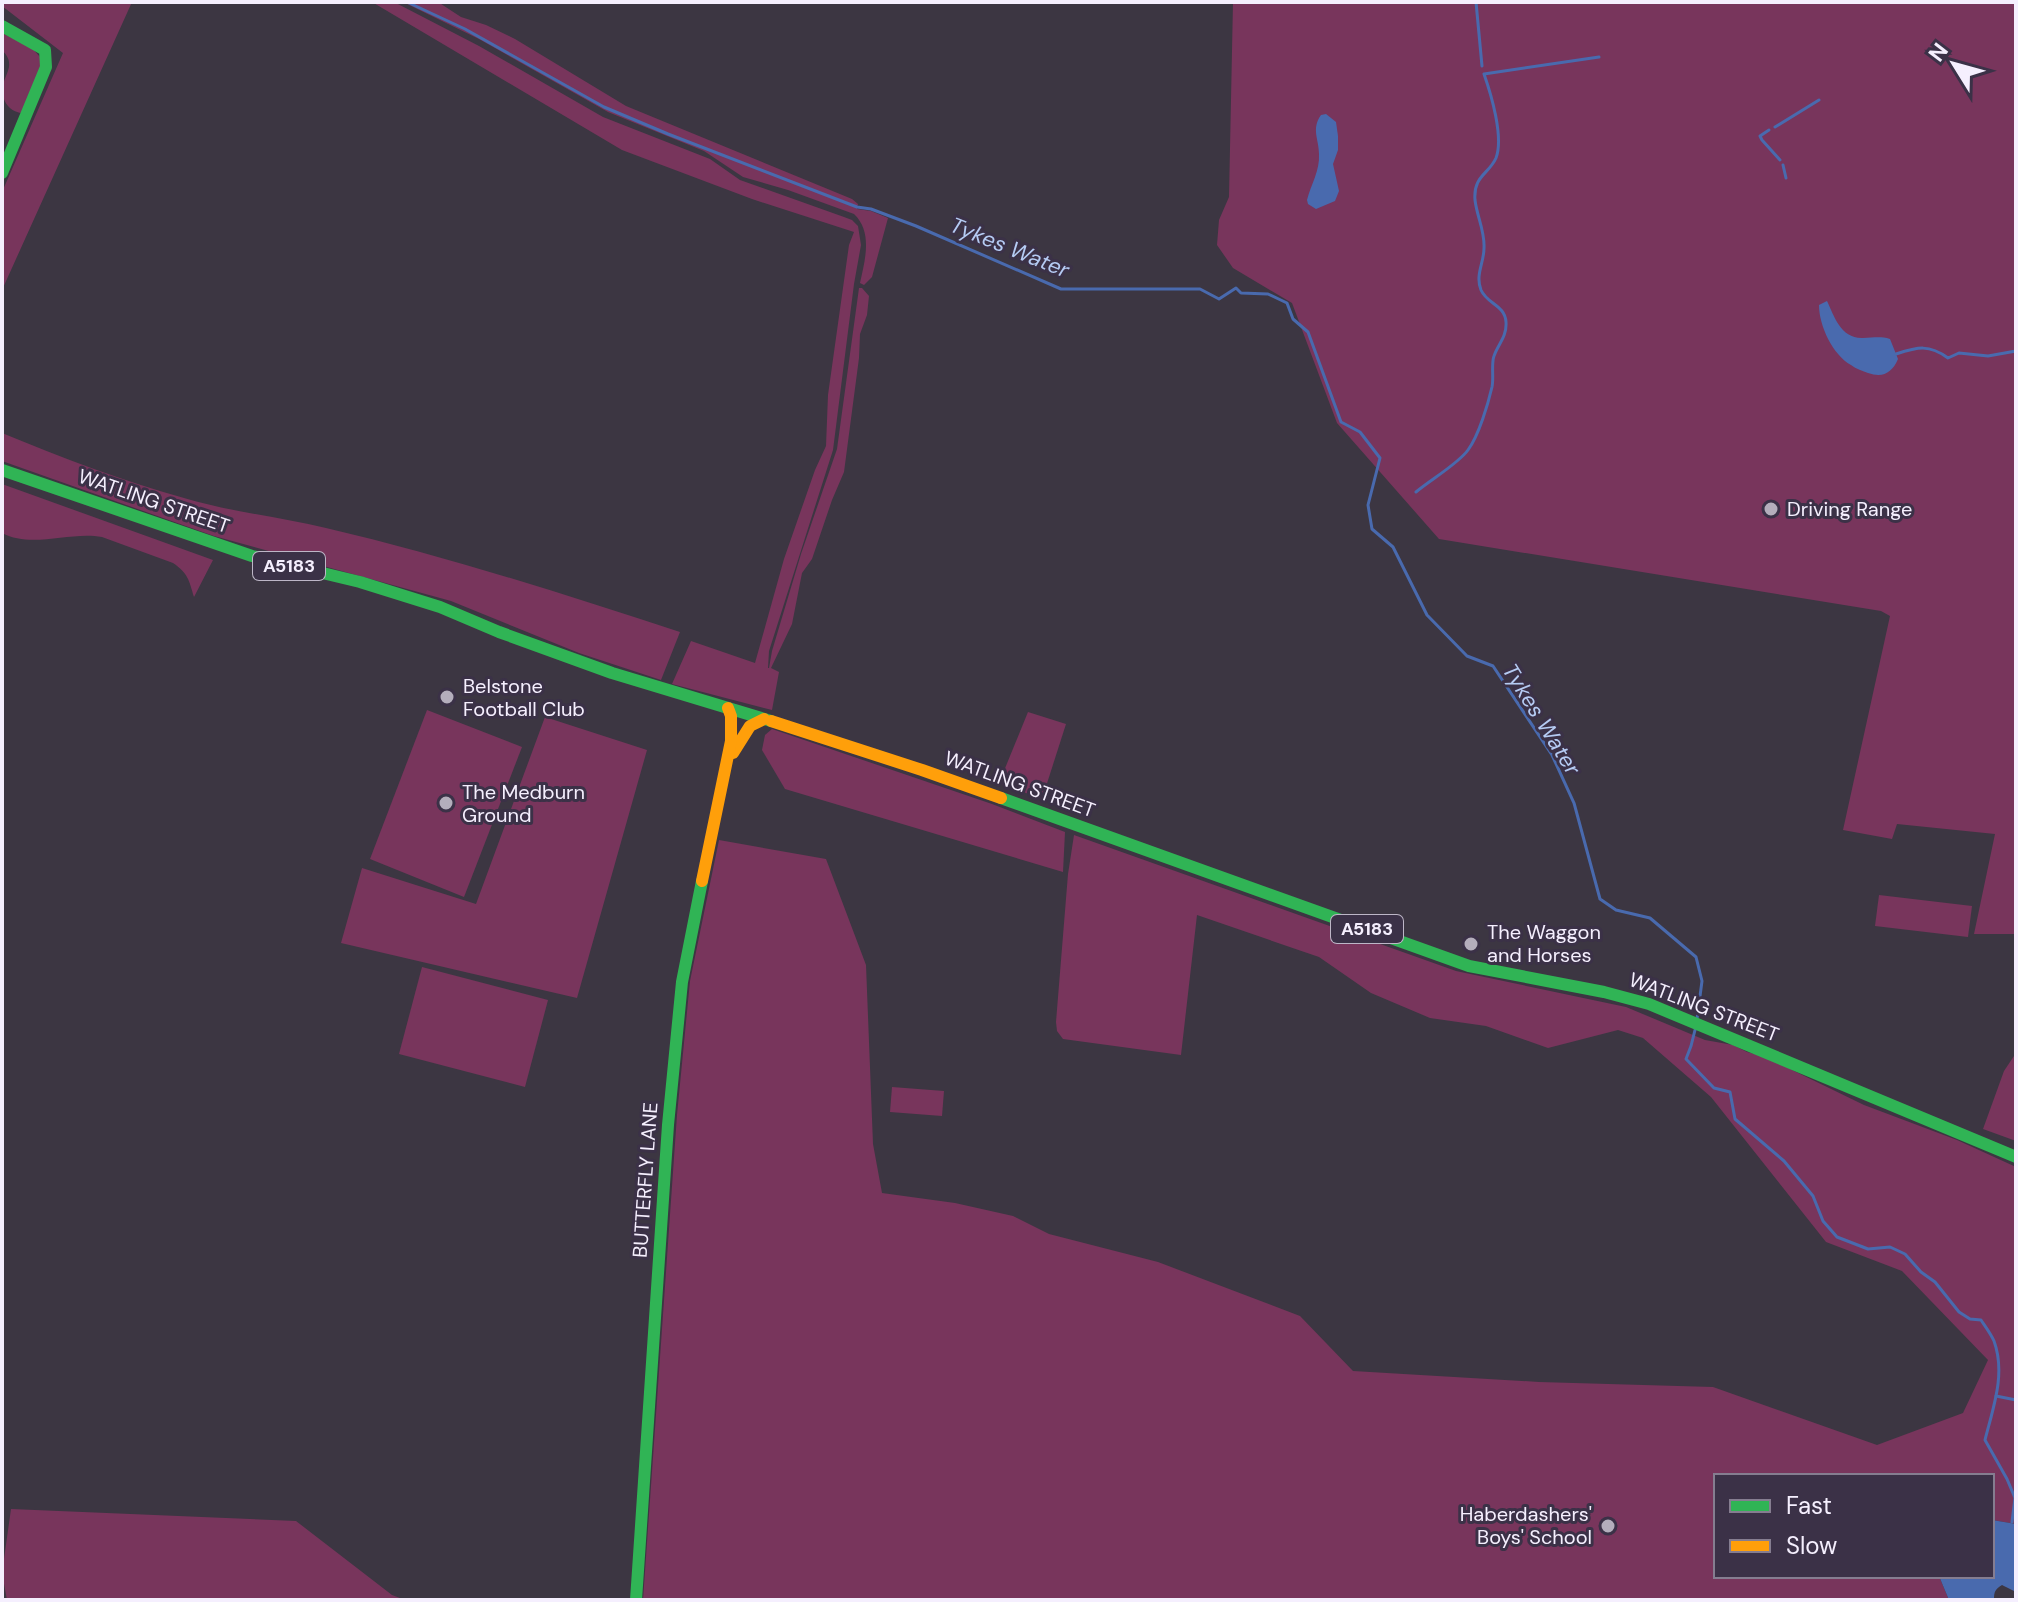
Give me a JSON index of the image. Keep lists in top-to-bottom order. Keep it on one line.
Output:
{"streets":{"main road":["WATLING STREET","A5183","BUTTERFLY LANE"]},"crossings":[["WATLING STREET","BUTTERFLY LANE"]],"water":["Tykes Water"],"places":["Driving Range","Belstone Football Club","The Medburn Ground","The Waggon and Horses","Haberdashers' Boys' School"],"legend":["Fast","Slow"],"north":"top left"}
